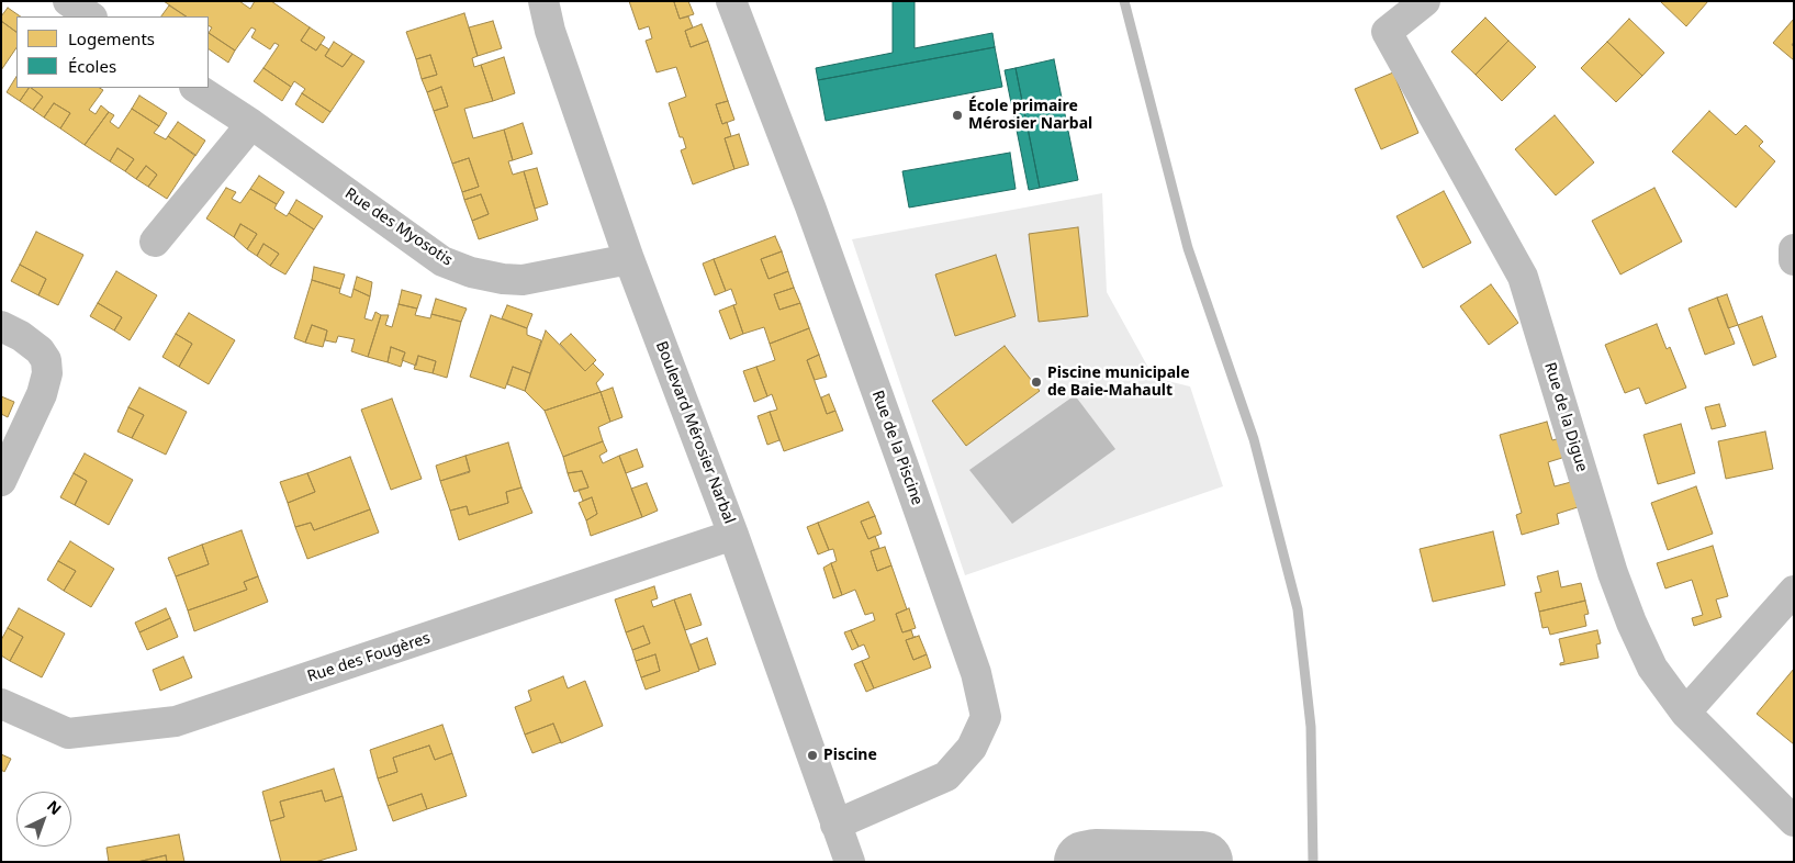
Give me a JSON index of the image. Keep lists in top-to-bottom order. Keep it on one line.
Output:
{"streets":{"street":["Rue des Myosotis","Rue de la Digue","Boulevard Mérosier Narbal","Rue de la Piscine","Rue des Fougères"]},"crossings":[["Rue des Myosotis","Boulevard Mérosier Narbal"],["Boulevard Mérosier Narbal","Rue de la Piscine"],["Boulevard Mérosier Narbal","Rue des Fougères"]],"places":["École primaire Mérosier Narbal","Piscine municipale de Baie-Mahault","Piscine"],"legend":["Logements","Écoles"],"north":"top right"}
